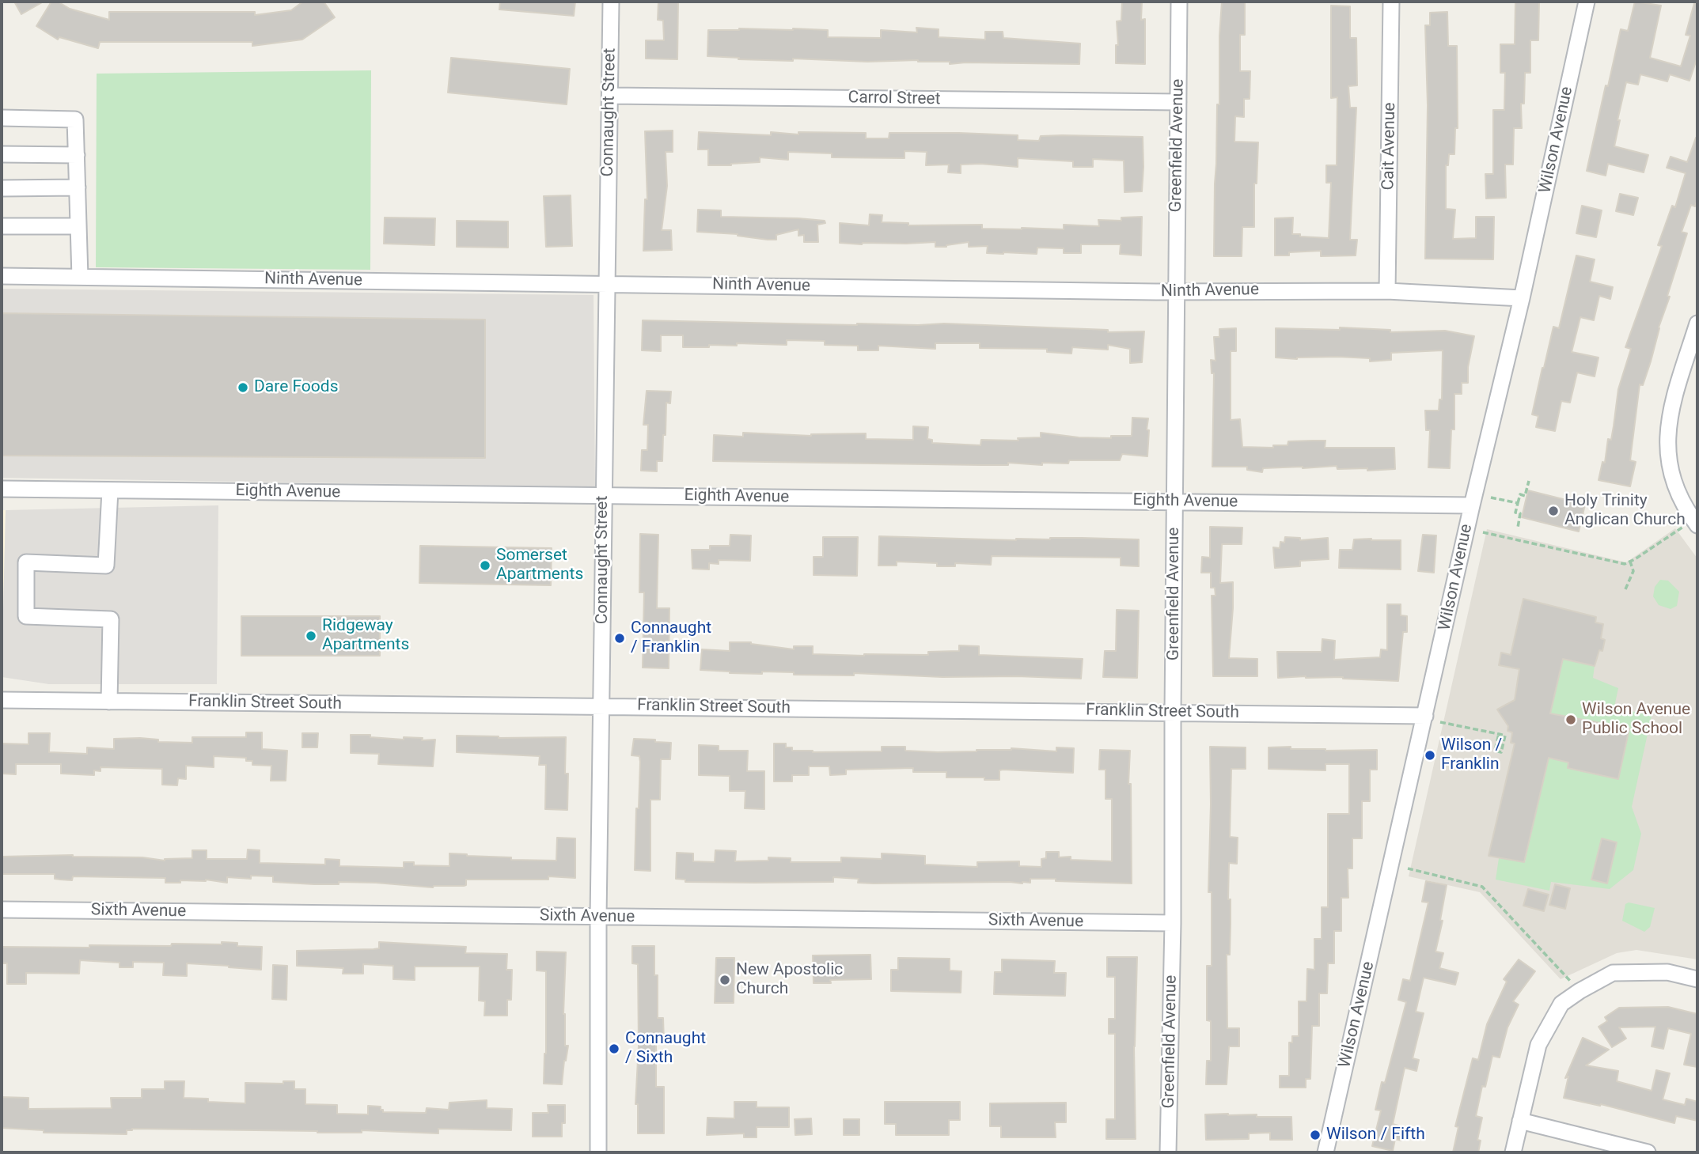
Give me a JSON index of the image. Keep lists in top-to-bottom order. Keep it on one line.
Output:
{"streets":{"street":["Carrol Street","Connaught Street","Wilson Avenue","Greenfield Avenue","Cait Avenue","Ninth Avenue","Eighth Avenue","Franklin Street South","Sixth Avenue"]},"crossings":[["Carrol Street","Connaught Street"],["Carrol Street","Greenfield Avenue"],["Connaught Street","Ninth Avenue"],["Connaught Street","Eighth Avenue"],["Connaught Street","Franklin Street South"],["Connaught Street","Sixth Avenue"],["Wilson Avenue","Ninth Avenue"],["Wilson Avenue","Eighth Avenue"],["Wilson Avenue","Franklin Street South"],["Greenfield Avenue","Ninth Avenue"],["Greenfield Avenue","Eighth Avenue"],["Greenfield Avenue","Franklin Street South"],["Greenfield Avenue","Sixth Avenue"],["Cait Avenue","Ninth Avenue"]],"places":["Dare Foods","Holy Trinity Anglican Church","Somerset Apartments","Ridgeway Apartments","Connaught / Franklin","Wilson Avenue Public School","Wilson / Franklin","New Apostolic Church","Connaught / Sixth","Wilson / Fifth"]}
